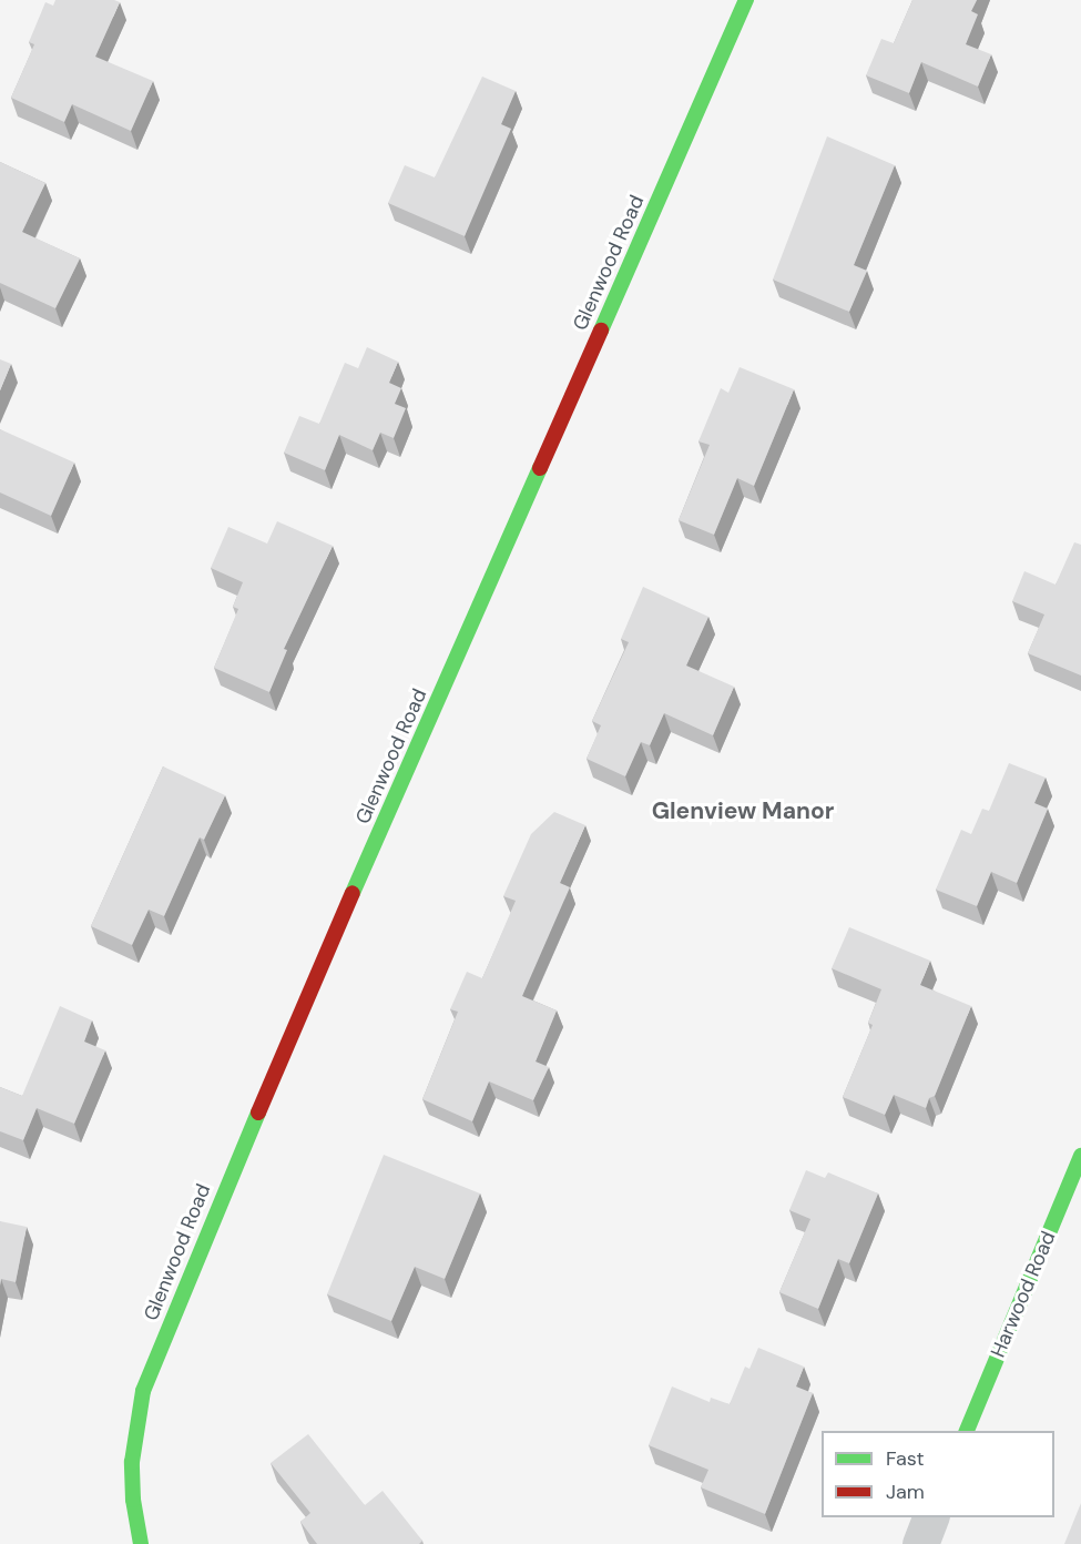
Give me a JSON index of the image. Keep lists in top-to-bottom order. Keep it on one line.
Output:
{"streets":{"street":["Glenwood Road","Harwood Road"]},"districts":["Glenview Manor"],"legend":["Fast","Jam"]}
